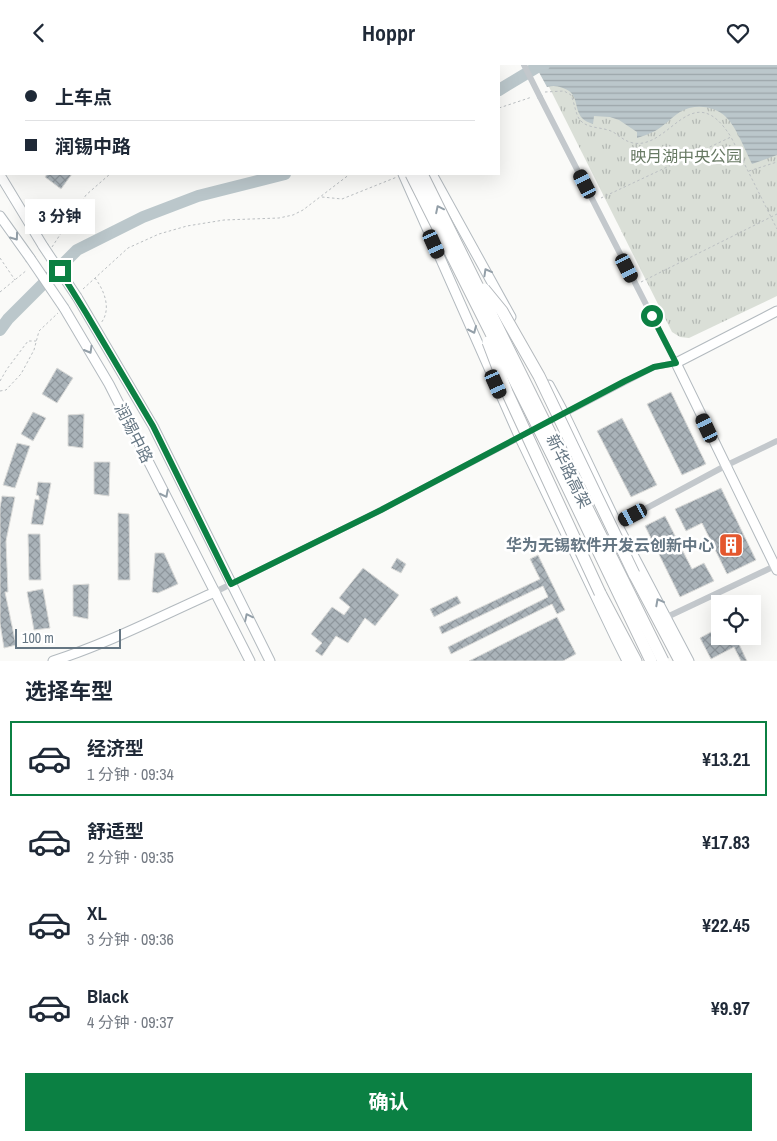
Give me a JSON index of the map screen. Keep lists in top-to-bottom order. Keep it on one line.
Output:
{"streets":{"highway":["新华路高架"],"main road":["润锡中路"]},"parks":["映月湖中央公园"],"places":{"building":["华为无锡软件开发云创新中心"]},"scale_bar":"100 m","page":{"header":"Hoppr","banner":["上车点","润锡中路"],"bubble":"3 分钟","scale":"100 m","heading":"选择车型","list":[{"name":"经济型","note":"1 分钟 · 09:34","value":"¥13.21"},{"name":"舒适型","note":"2 分钟 · 09:35","value":"¥17.83"},{"name":"XL","note":"3 分钟 · 09:36","value":"¥22.45"},{"name":"Black","note":"4 分钟 · 09:37","value":"¥9.97"}],"buttons":"确认"}}
